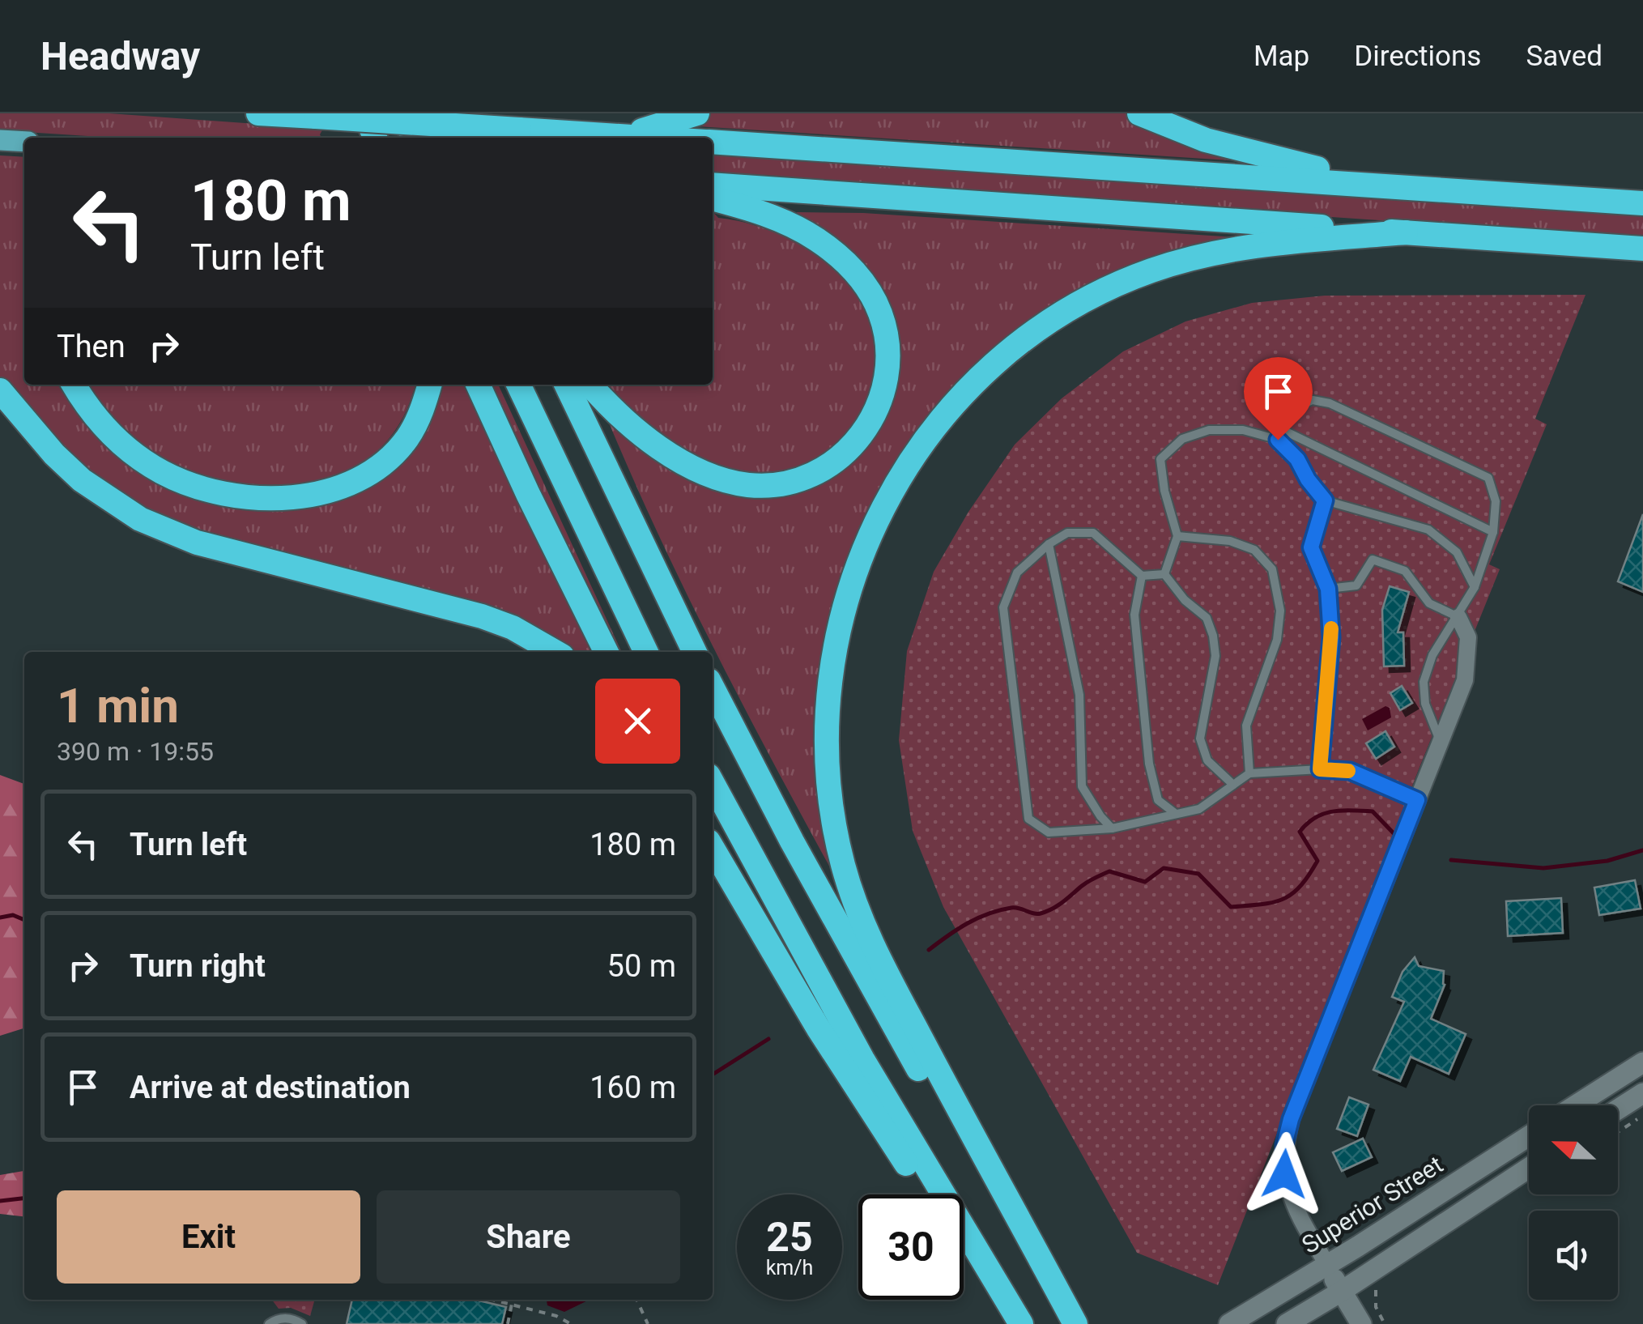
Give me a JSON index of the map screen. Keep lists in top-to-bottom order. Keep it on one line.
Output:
{"streets":{"main road":["Superior Street"]},"north":"left","page":{"header":"Headway","nav":["Map","Directions","Saved"],"turn":["180 m","Turn left"],"then":"Then","heading":["1 min","390 m · 19:55"],"list":[{"name":"Turn left","value":"180 m"},{"name":"Turn right","value":"50 m"},{"name":"Arrive at destination","value":"160 m"}],"buttons":["Exit","Share"],"speed":"25 km/h","limit":"30"}}
